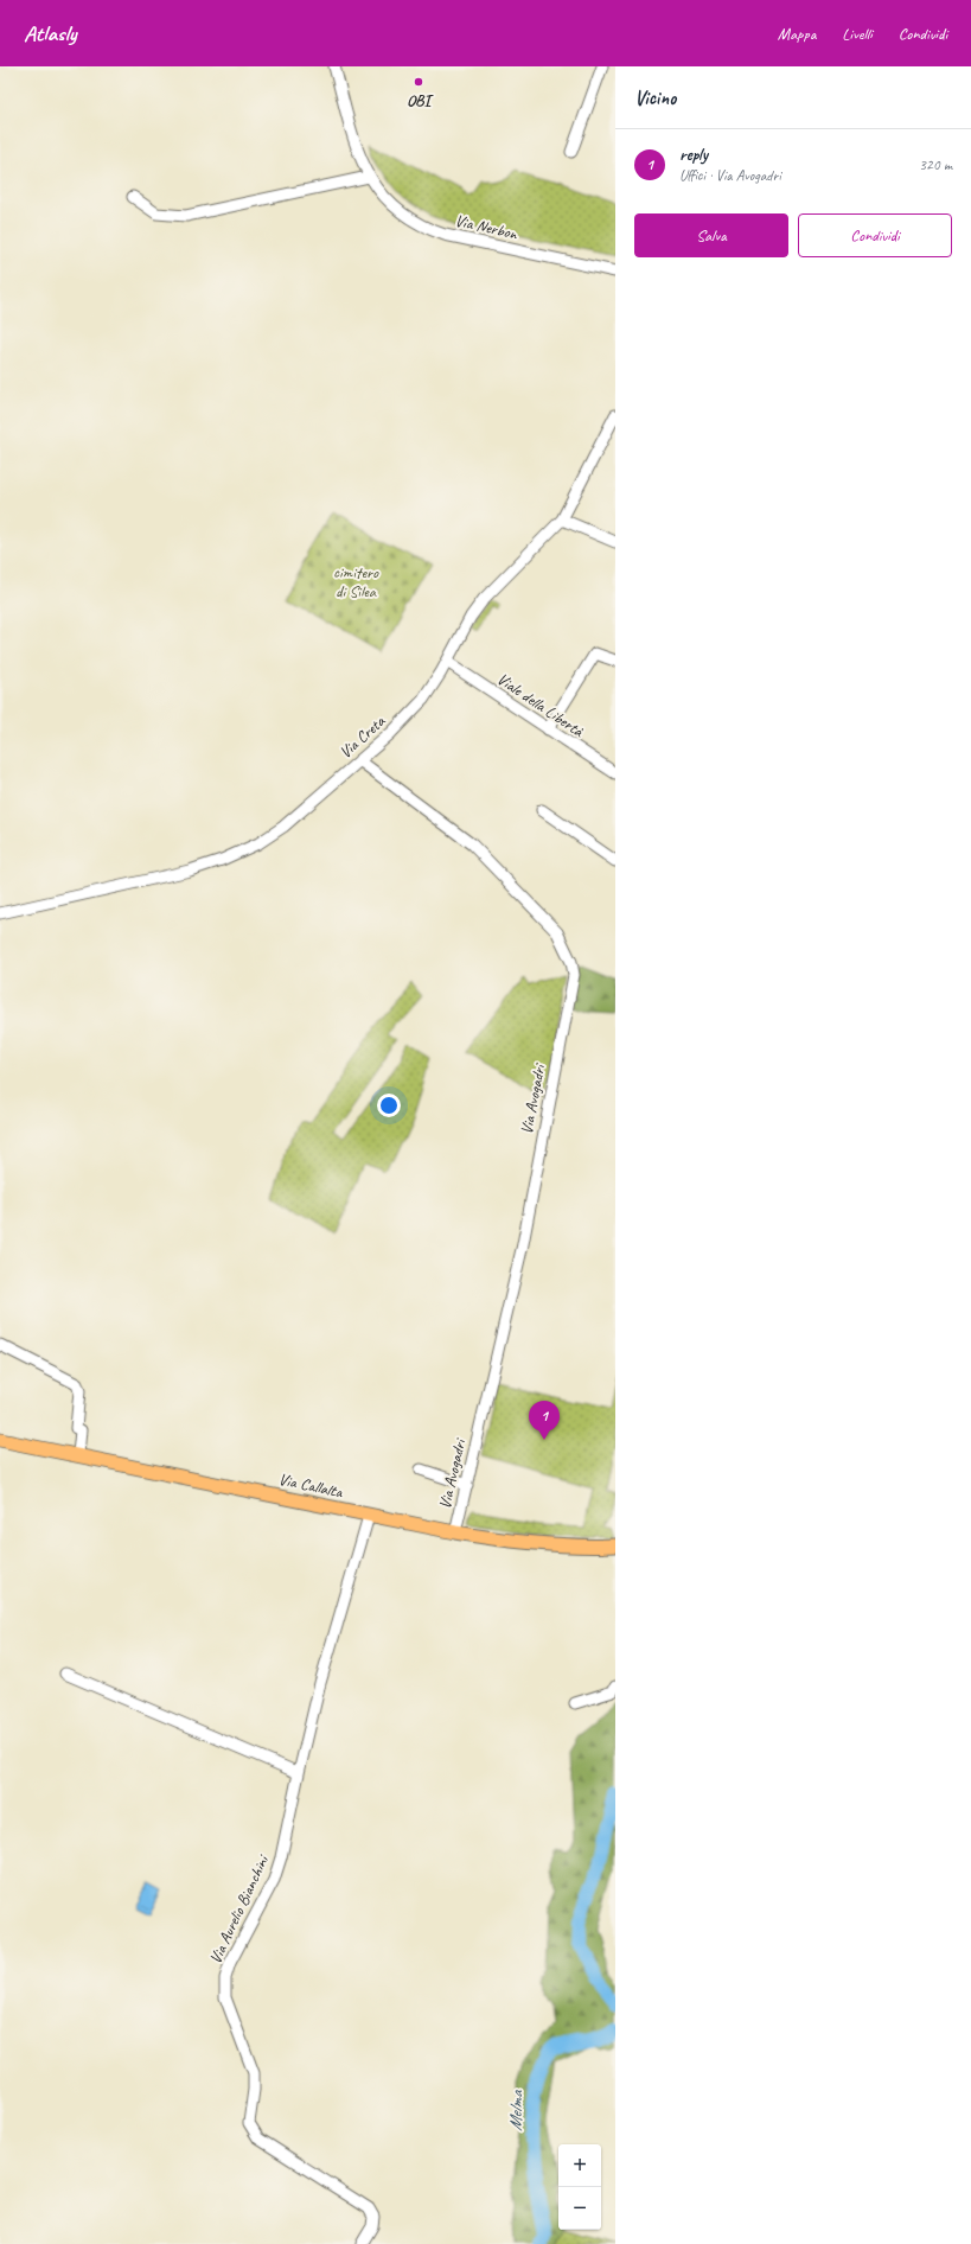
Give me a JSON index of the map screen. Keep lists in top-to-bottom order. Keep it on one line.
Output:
{"streets":{"main road":["Via Callalta"],"street":["Via Nerbon","Viale della Libertà","Via Creta","Via Avogadri","Via Aurelio Bianchini"]},"crossings":[["Viale della Libertà","Via Creta"],["Via Creta","Via Avogadri"],["Via Avogadri","Via Callalta"],["Via Callalta","Via Aurelio Bianchini"]],"water":["Melma"],"parks":["cimitero di Silea"],"places":["OBI"],"page":{"header":"Atlasly","nav":["Mappa","Livelli","Condividi"],"heading":"Vicino","list":[{"mark":"1","name":"reply","note":"Uffici · Via Avogadri","value":"320 m"}],"buttons":["Salva","Condividi"],"pins":"1","map_buttons":["+","−"]}}
